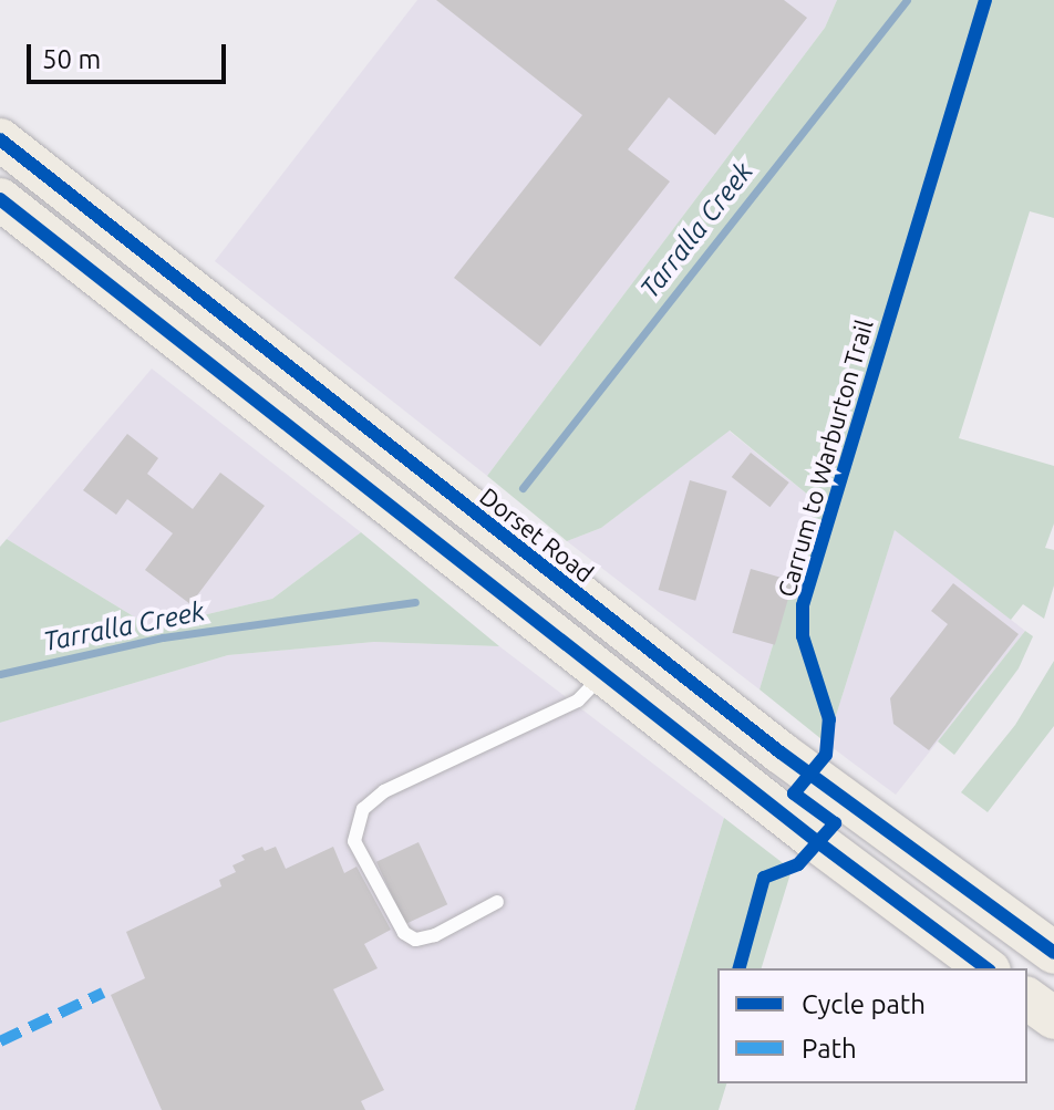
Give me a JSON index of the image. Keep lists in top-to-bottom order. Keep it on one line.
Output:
{"streets":{"main road":["Dorset Road"],"cycle path":["Carrum to Warburton Trail"]},"water":["Tarralla Creek"],"legend":["Cycle path","Path"],"scale_bar":"50 m"}
